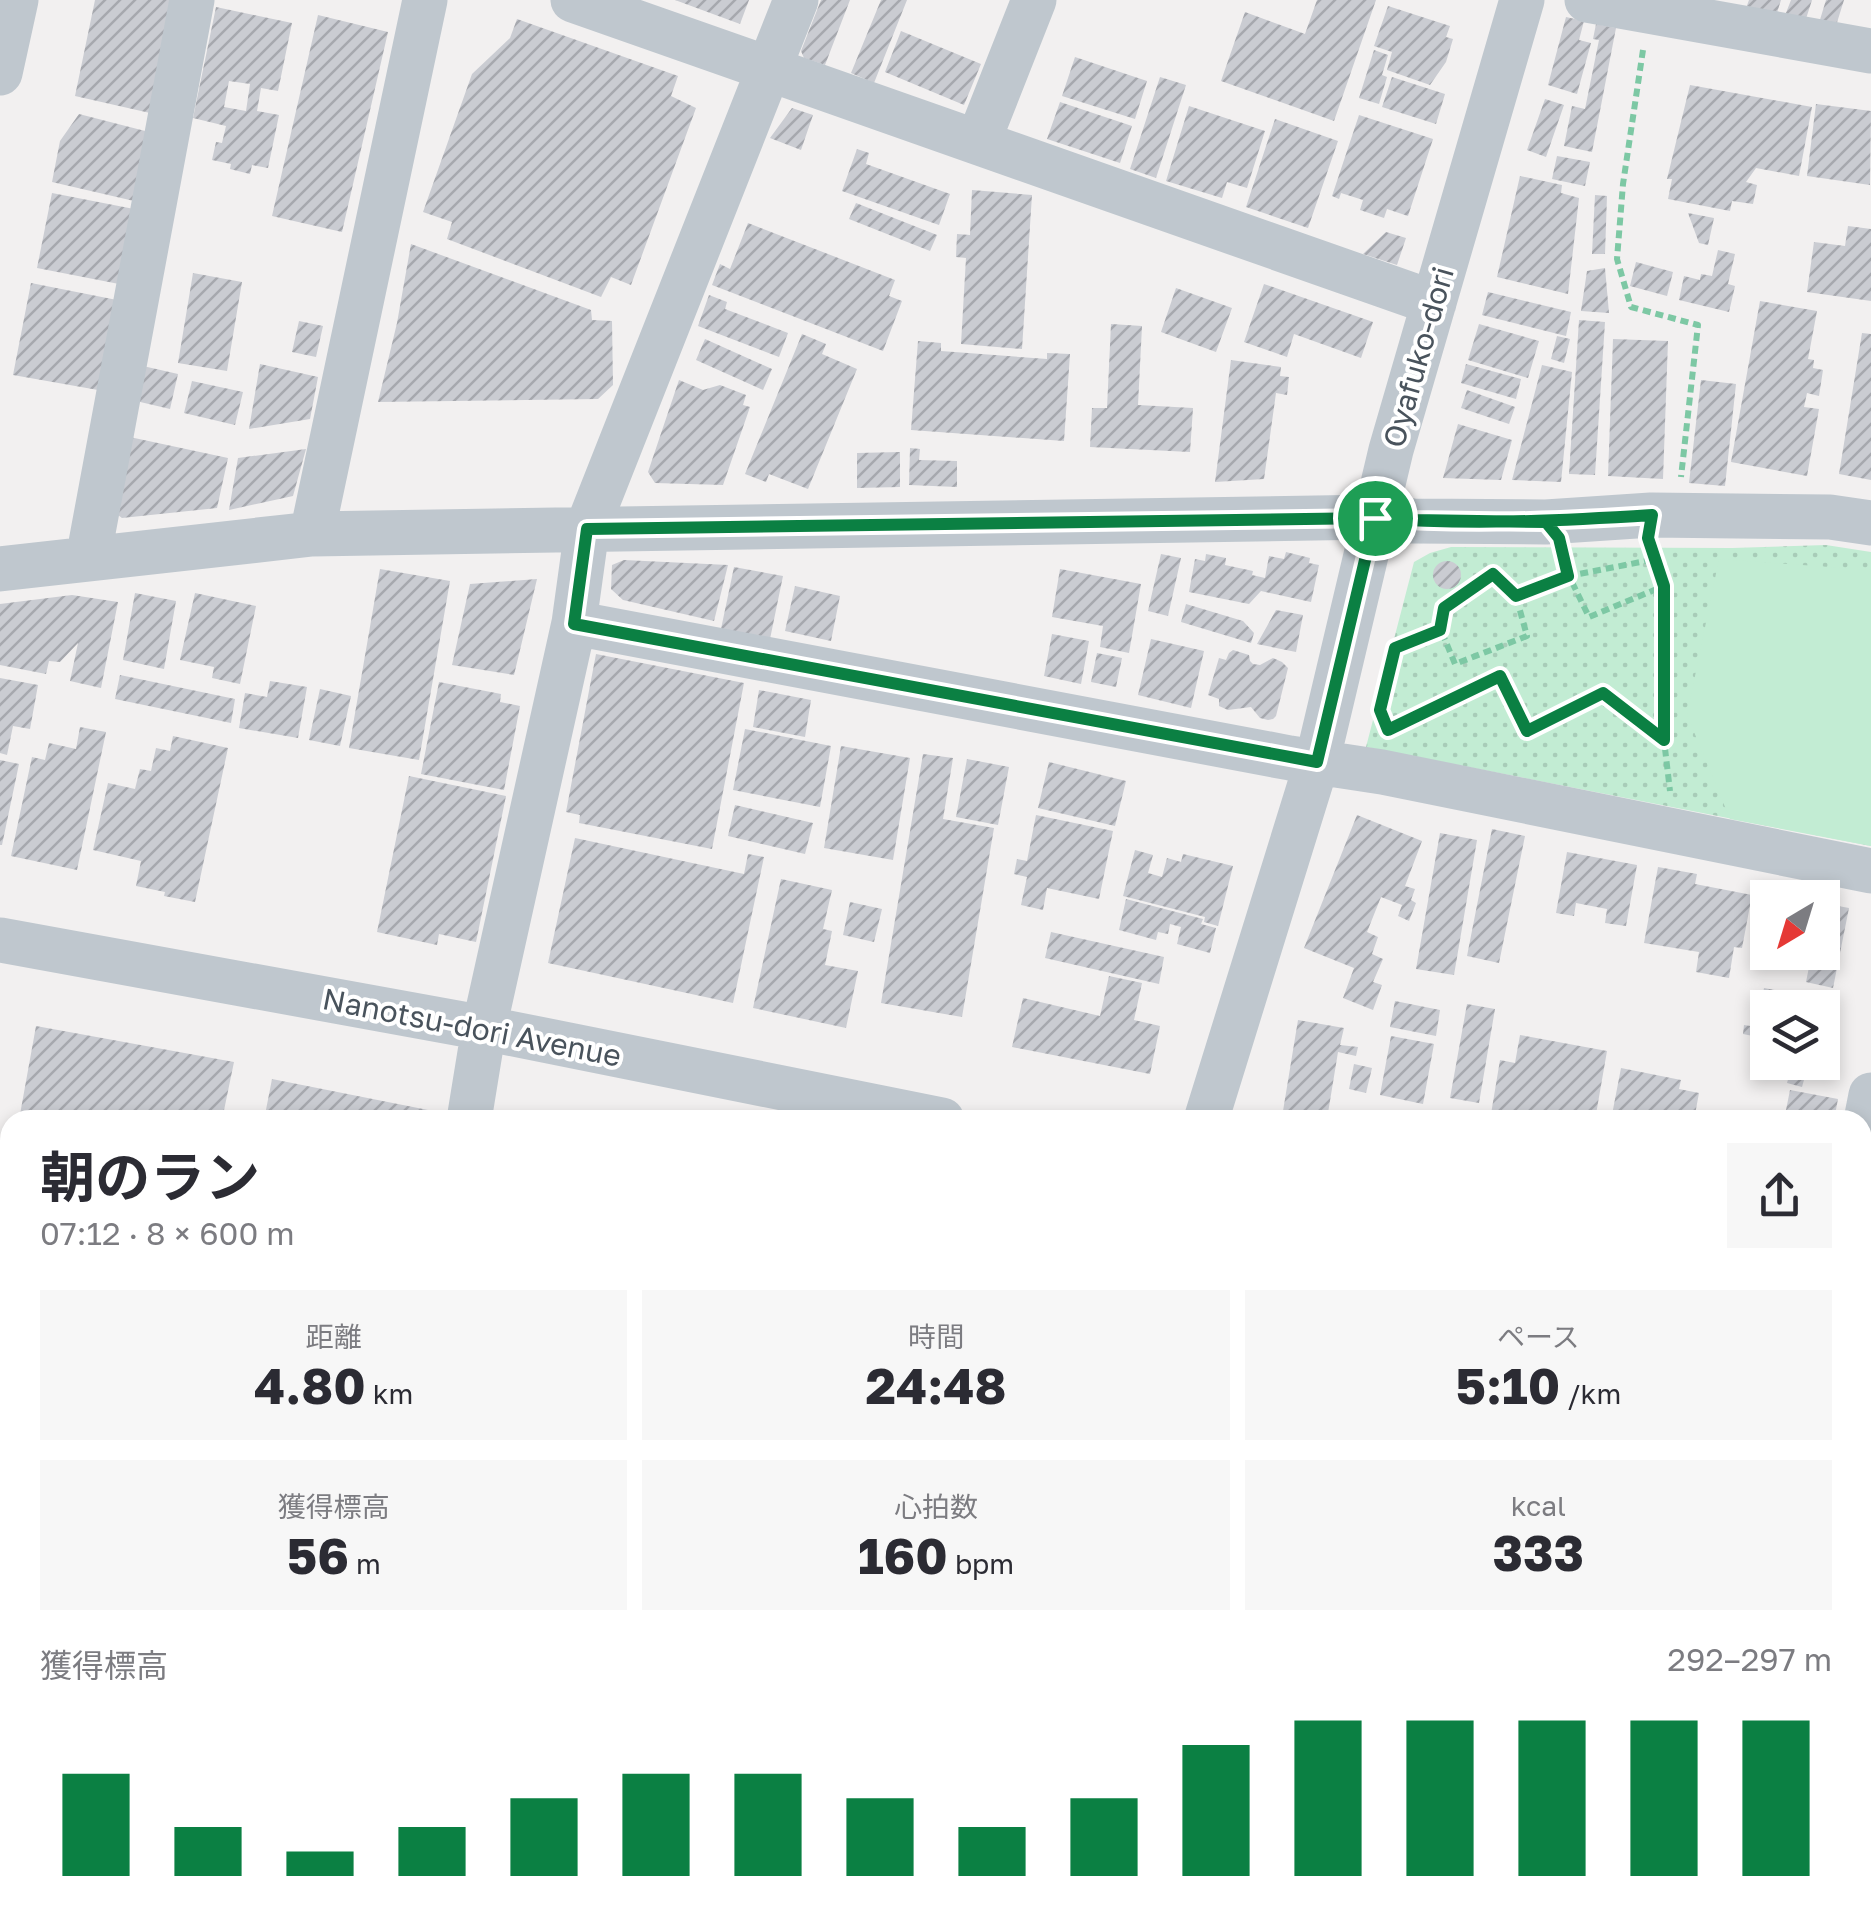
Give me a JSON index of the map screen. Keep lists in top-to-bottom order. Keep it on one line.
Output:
{"streets":{"street":["Oyafuko-dori","Nanotsu-dori Avenue"]},"north":"bottom left","page":{"heading":["朝のラン","07:12 · 8 × 600 m"],"stats":[["距離","4.80 km"],["時間","24:48"],["ペース","5:10 /km"],["獲得標高","56 m"],["心拍数","160 bpm"],["kcal","333"]],"chart":["獲得標高","292–297 m"]}}
